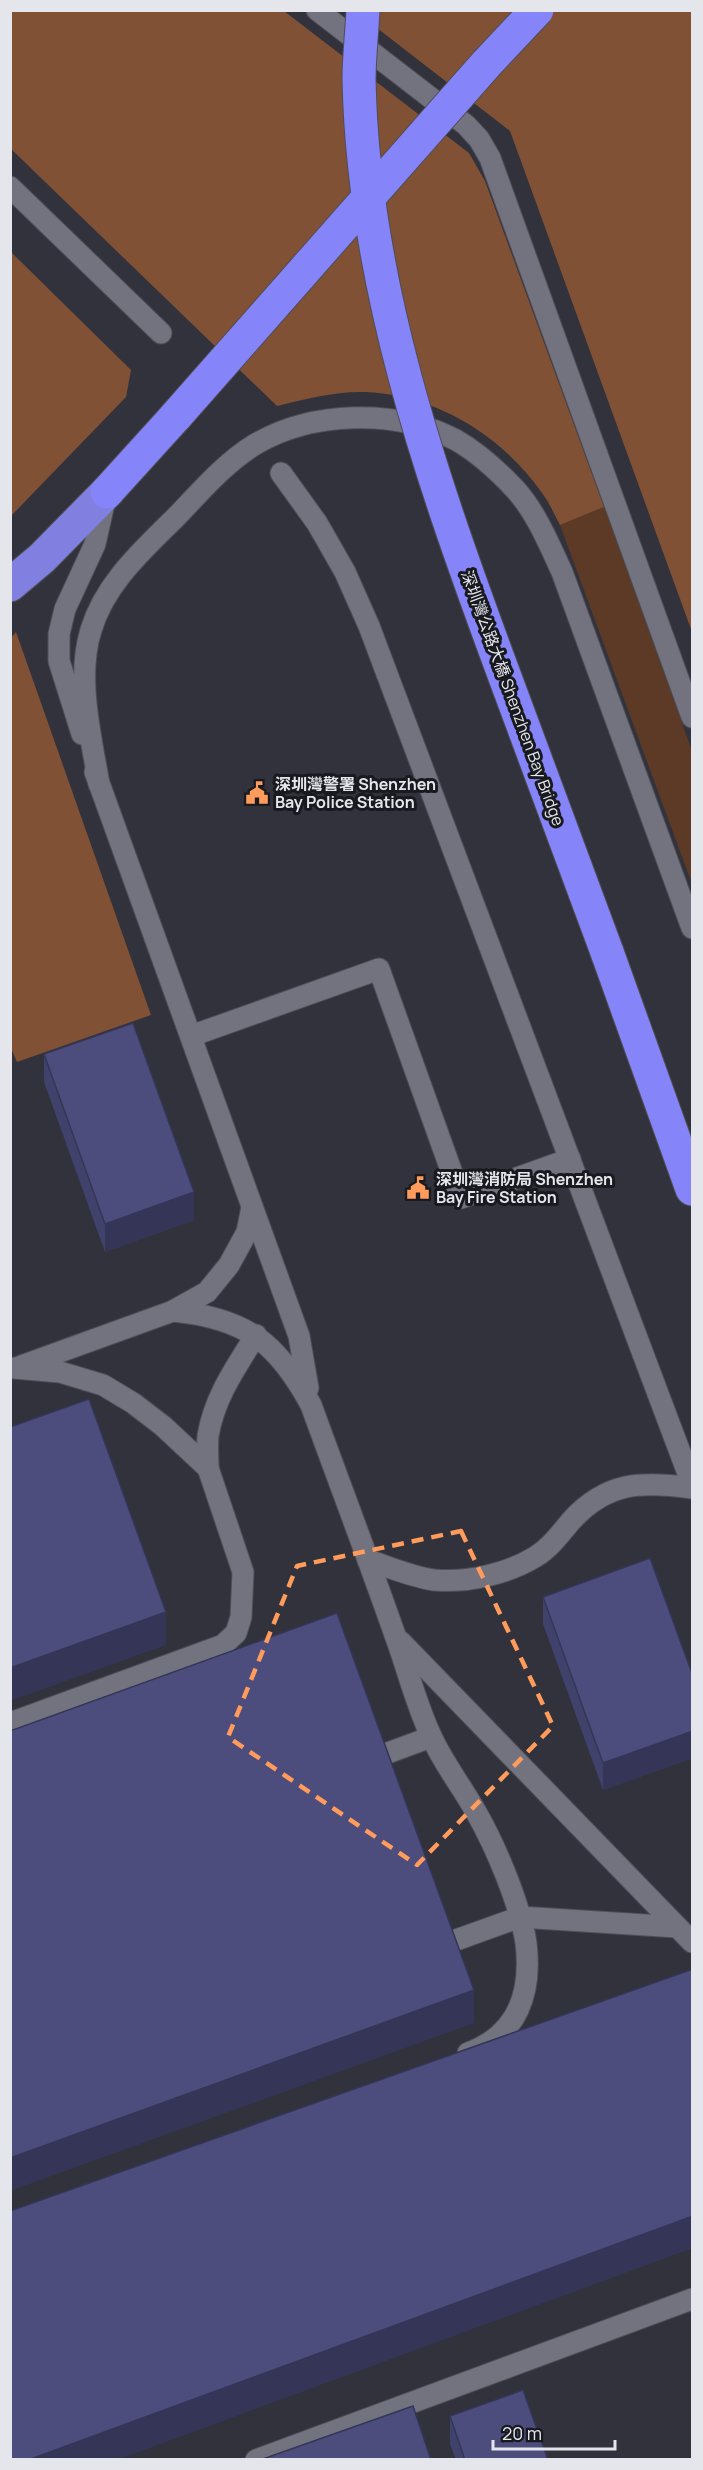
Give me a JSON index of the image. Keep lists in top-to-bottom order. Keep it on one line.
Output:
{"streets":{"highway":["深圳灣公路大橋 Shenzhen Bay Bridge"]},"places":{"public building":["深圳灣警署 Shenzhen Bay Police Station","深圳灣消防局 Shenzhen Bay Fire Station"]},"scale_bar":"20 m"}
